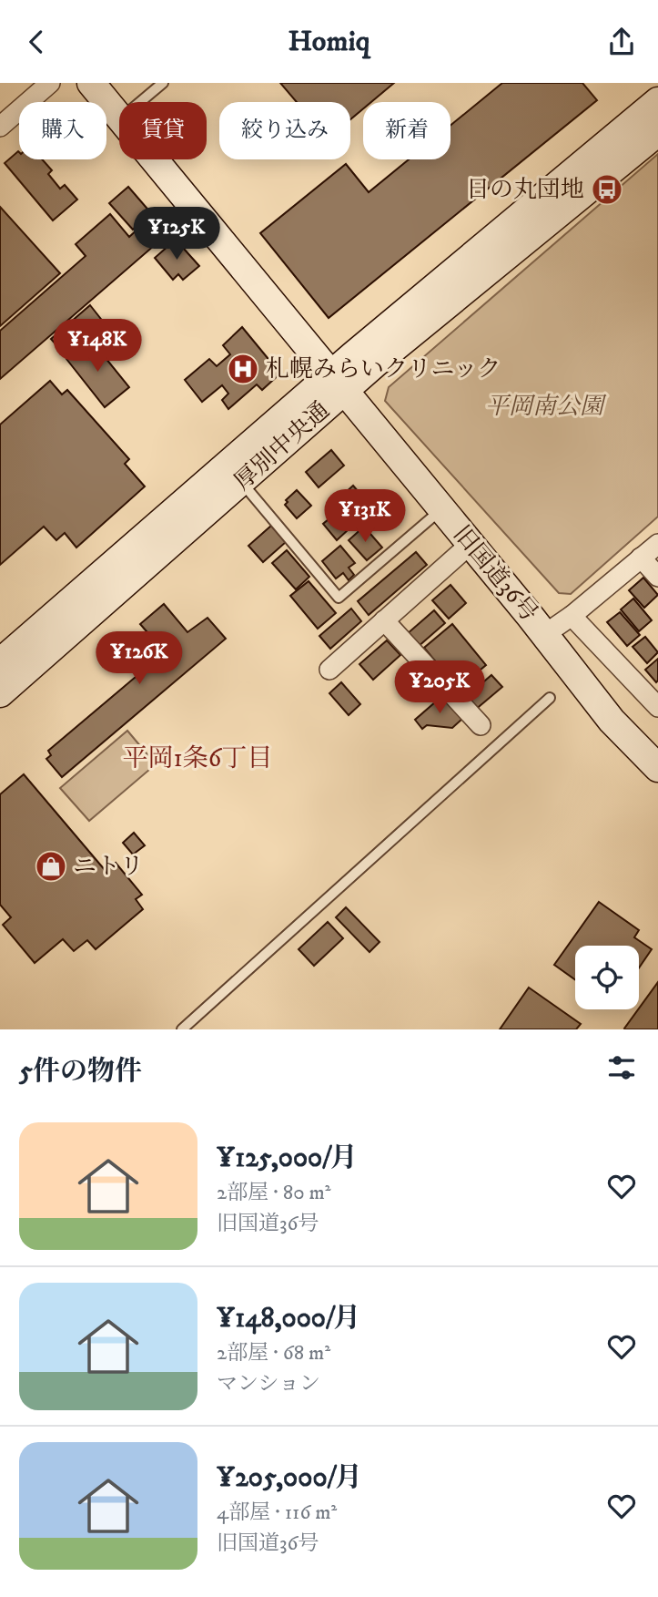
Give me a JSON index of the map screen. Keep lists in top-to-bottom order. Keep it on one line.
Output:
{"streets":{"main road":["厚別中央通","旧国道36号"]},"crossings":[["厚別中央通","旧国道36号"]],"districts":["平岡1条6丁目"],"parks":["平岡南公園"],"places":{"bus stop":["日の丸団地"],"hospital":["札幌みらいクリニック"],"shop":["ニトリ"]},"page":{"header":"Homiq","chip":["購入","賃貸","絞り込み","新着"],"price":["¥125K","¥148K","¥131K","¥126K","¥205K"],"heading":"5件の物件","list":[{"name":"¥125,000/月","note":"2部屋 · 80 m² · 旧国道36号"},{"name":"¥148,000/月","note":"2部屋 · 68 m² · マンション"},{"name":"¥205,000/月","note":"4部屋 · 116 m² · 旧国道36号"}]}}
